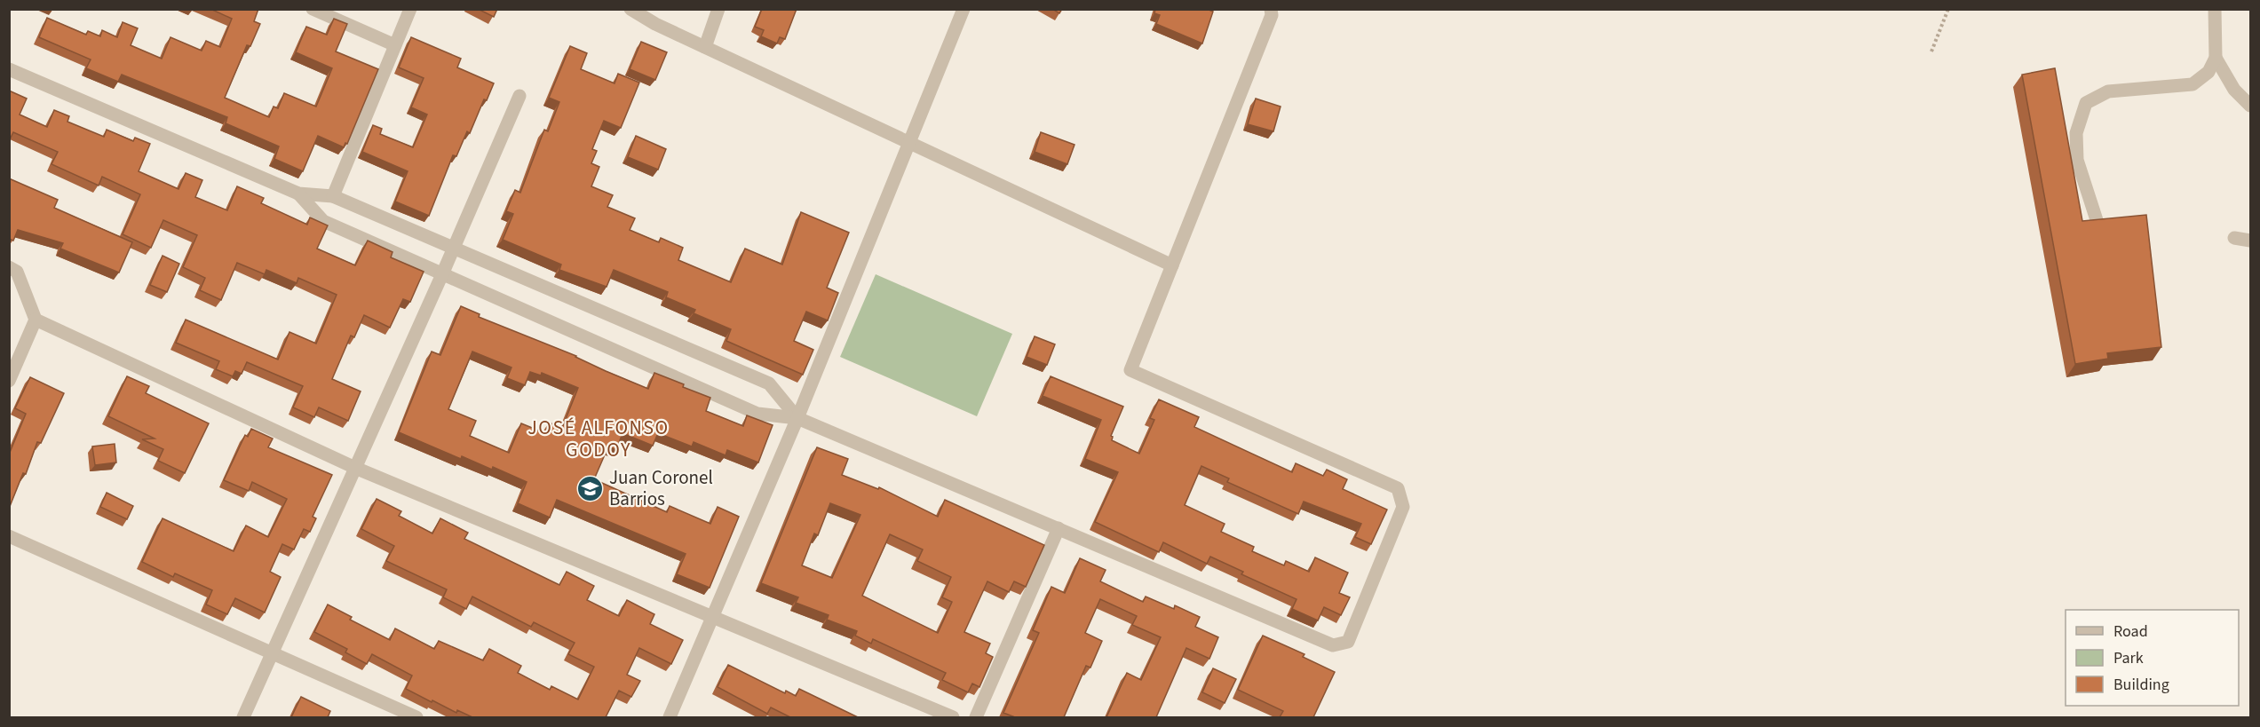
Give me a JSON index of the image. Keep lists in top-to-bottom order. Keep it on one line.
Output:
{"districts":["JOSÉ ALFONSO GODOY"],"places":{"school or university":["Juan Coronel Barrios"]},"legend":["Road","Park","Building"]}
